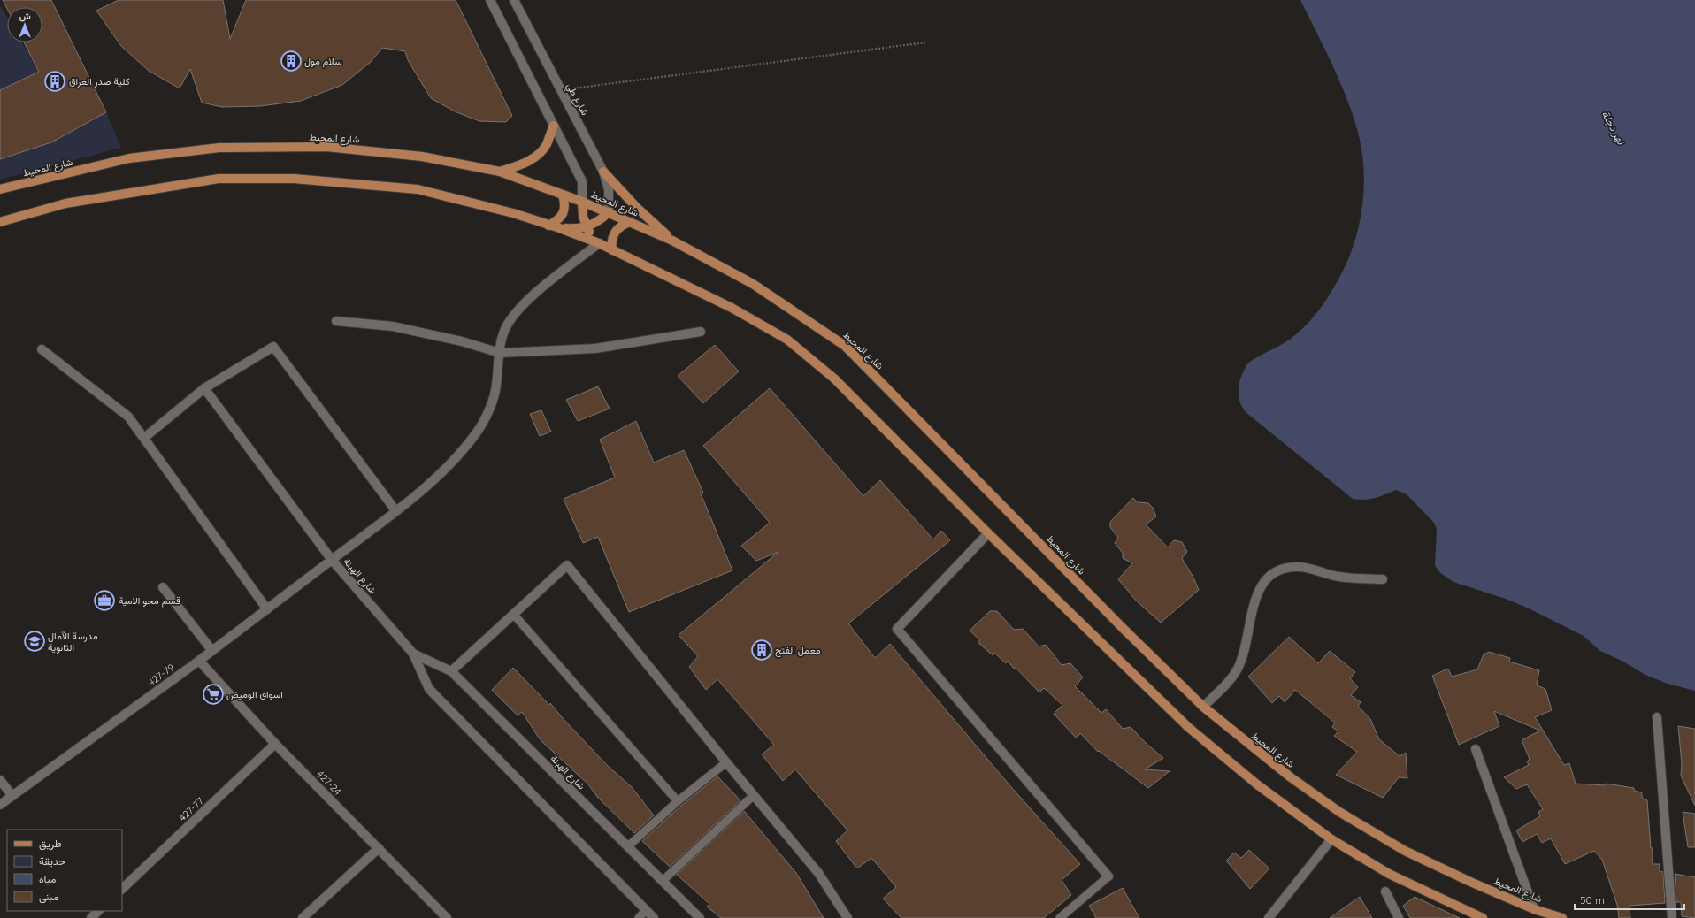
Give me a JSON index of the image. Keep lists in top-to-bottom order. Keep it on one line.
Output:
{"streets":{"main road":["شارع المحيط"],"street":["شارع طي","شارع الهبنة","427-79","427-24","427-77"]},"crossings":[["شارع طي","شارع المحيط"],["شارع الهبنة","427-79"],["427-79","427-24"],["427-24","427-77"]],"water":["نهر دجلة"],"places":{"building":["سلام مول","كلية صدر العراق","معمل الفتح"],"office":["قسم محو الامية"],"school or university":["مدرسة الآمال الثانوية"],"supermarket":["اسواق الوميض"]},"legend":["طريق","حديقة","مياه","مبنى"],"scale_bar":"50 m","north":"top"}
